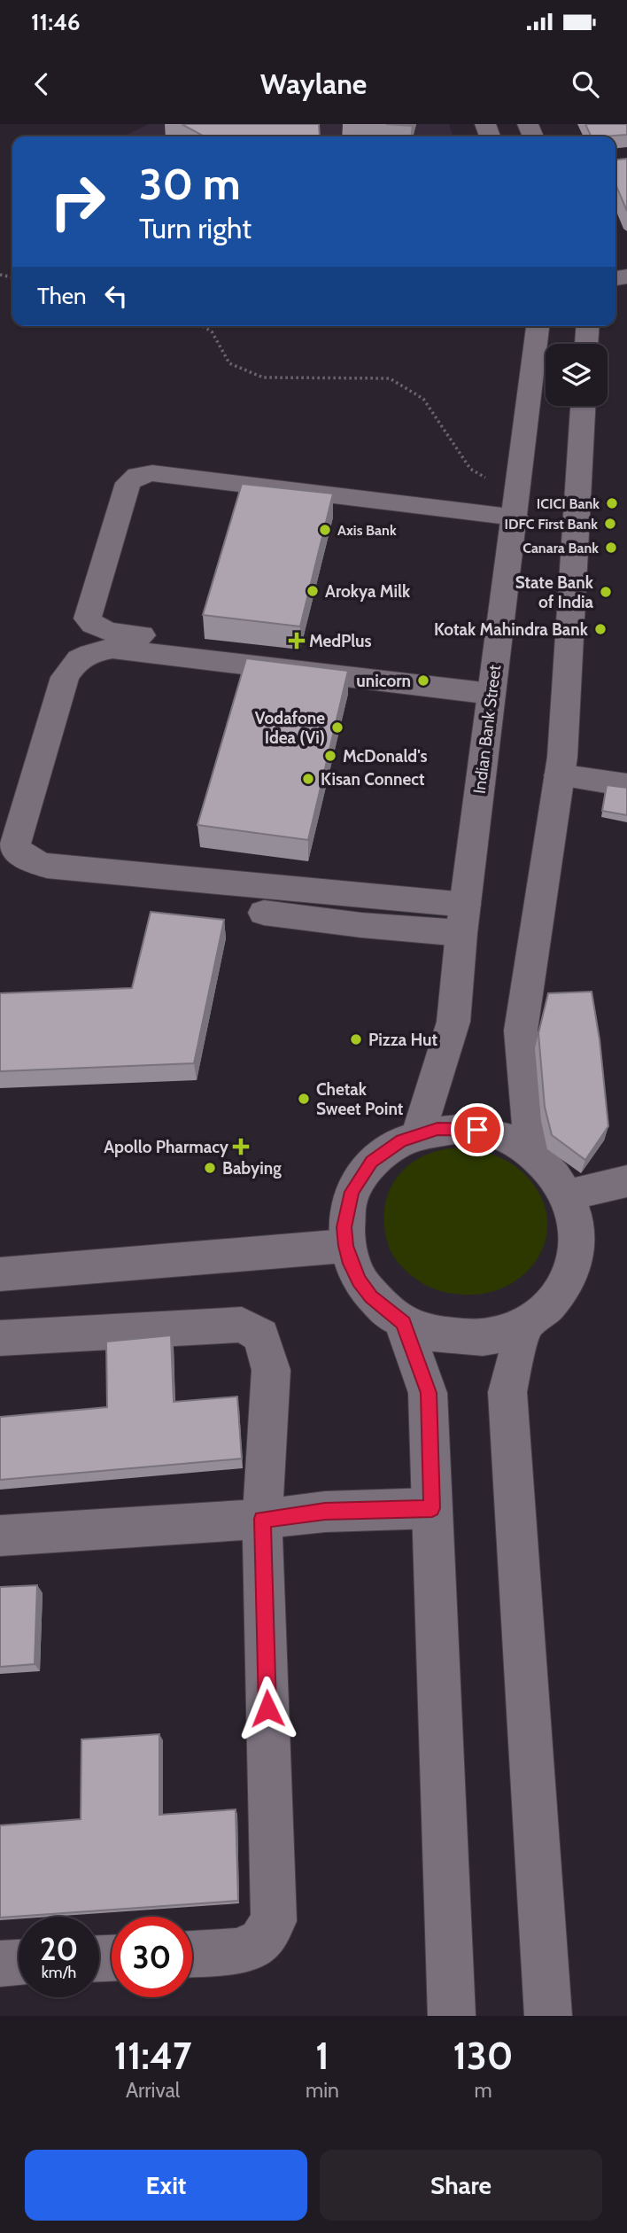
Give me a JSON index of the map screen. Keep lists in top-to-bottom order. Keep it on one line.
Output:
{"streets":{"street":["Indian Bank Street"]},"places":{"other":["ICICI Bank","IDFC First Bank","Axis Bank","Canara Bank","Arokya Milk","State Bank of India","Kotak Mahindra Bank","unicorn","Vodafone Idea (Vi)","McDonald's","Kisan Connect","Pizza Hut","Chetak Sweet Point","Babying"],"health":["MedPlus","Apollo Pharmacy"]},"page":{"status":"11:46","header":"Waylane","turn":["30 m","Turn right"],"then":"Then","speed":"20 km/h","limit":"30","eta":["11:47","Arrival","1","min","130","m"],"buttons":["Exit","Share"]}}
